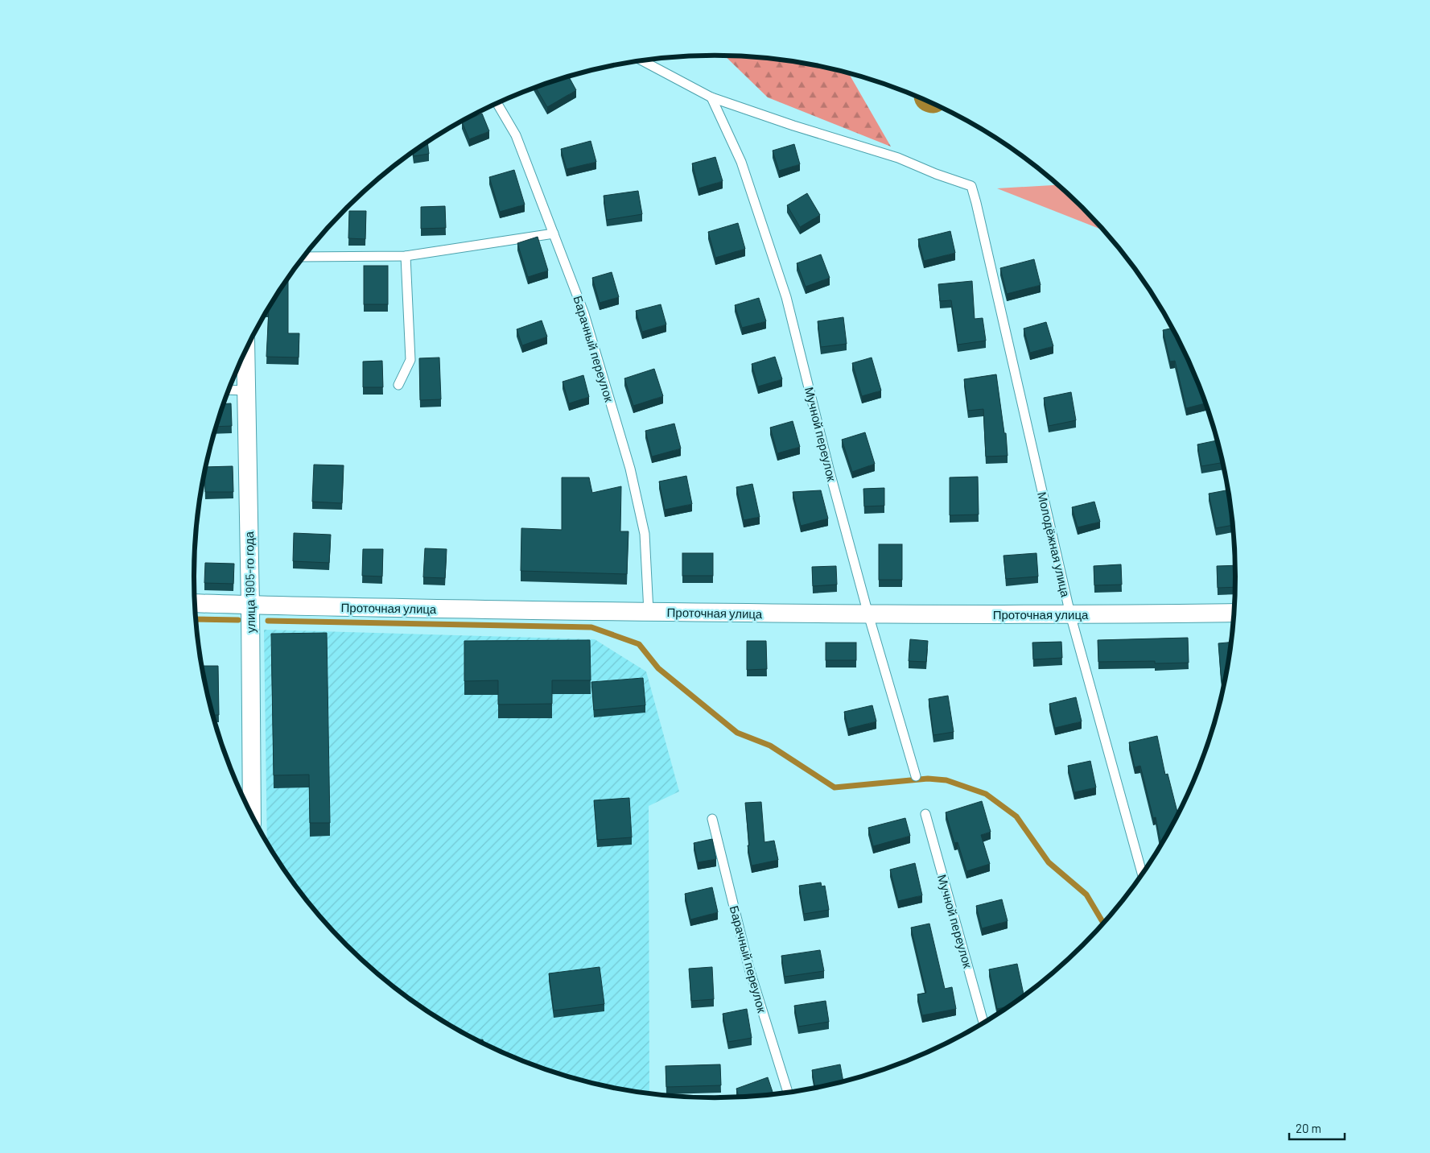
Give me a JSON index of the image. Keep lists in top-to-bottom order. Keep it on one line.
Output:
{"streets":{"street":["улица 1905-го года","Проточная улица"],"lane":["Барачный переулок","Мучной переулок","Молодёжная улица"]},"crossings":[["Барачный переулок","Проточная улица"],["Мучной переулок","Молодёжная улица"],["Мучной переулок","Проточная улица"],["Молодёжная улица","Проточная улица"],["улица 1905-го года","Проточная улица"]],"scale_bar":"20 m"}
